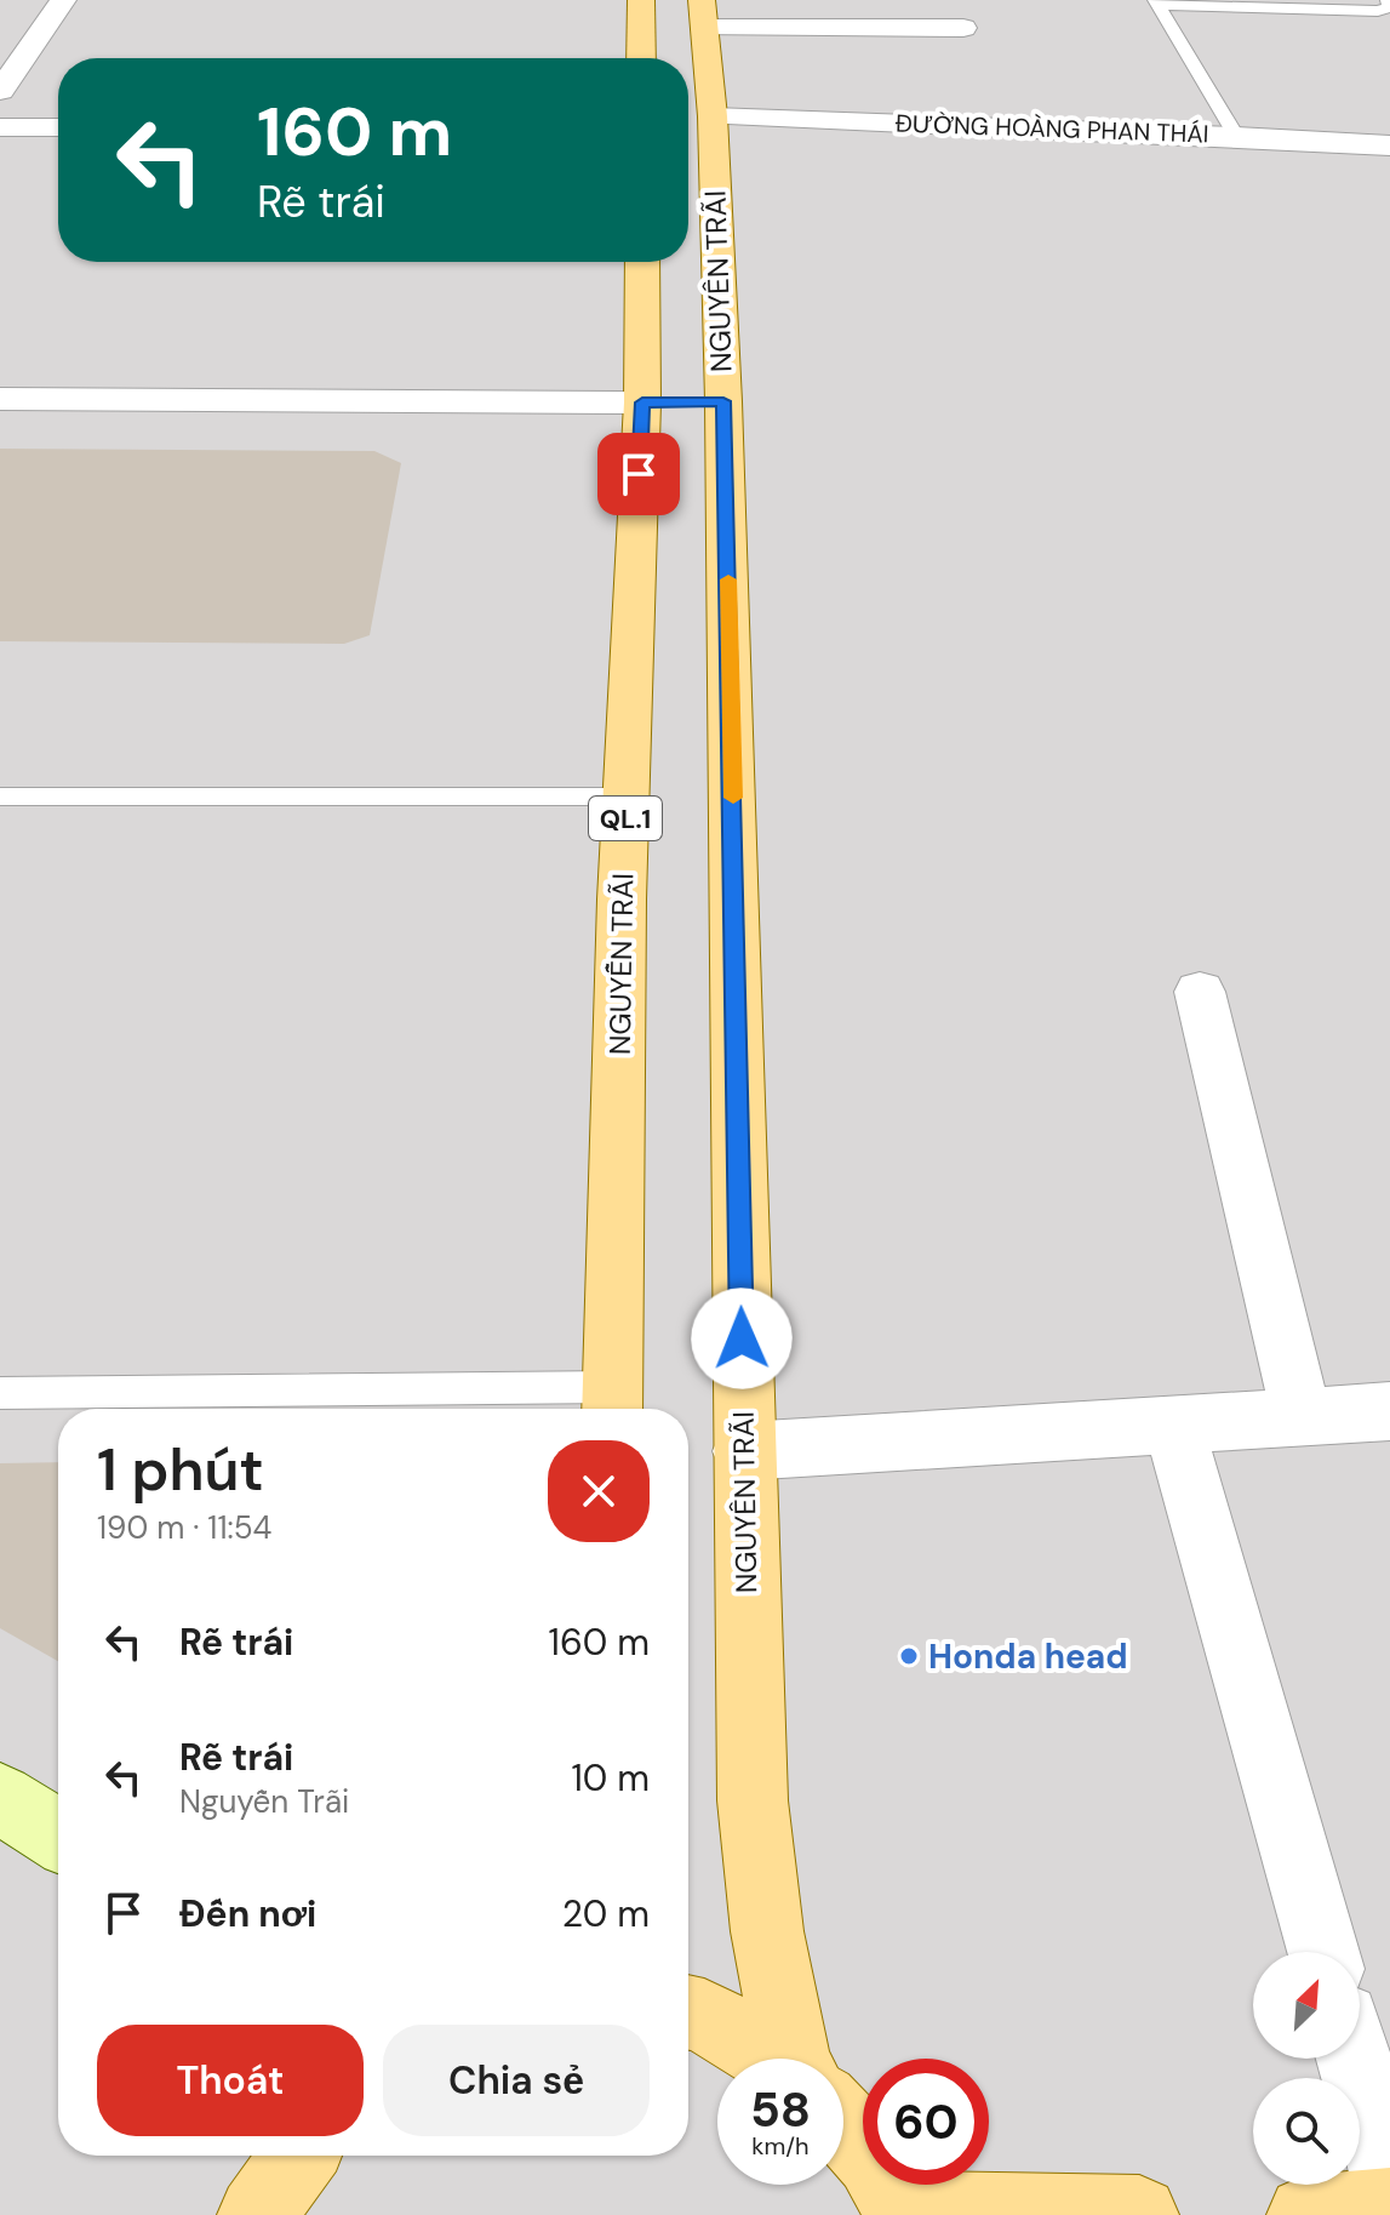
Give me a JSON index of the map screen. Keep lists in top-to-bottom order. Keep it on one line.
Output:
{"streets":{"main road":["NGUYÊN TRÃI","QL.1","NGUYỄN TRÃI"],"street":["ĐƯỜNG HOÀNG PHAN THÁI"]},"crossings":[["ĐƯỜNG HOÀNG PHAN THÁI","NGUYÊN TRÃI"],["NGUYÊN TRÃI","NGUYỄN TRÃI"]],"places":["Honda head"],"north":"top right","page":{"turn":["160 m","Rẽ trái"],"heading":["1 phút","190 m · 11:54"],"list":[{"name":"Rẽ trái","value":"160 m"},{"name":"Rẽ trái","note":"Nguyễn Trãi","value":"10 m"},{"name":"Đến nơi","value":"20 m"}],"buttons":["Thoát","Chia sẻ"],"speed":"58 km/h","limit":"60"}}
